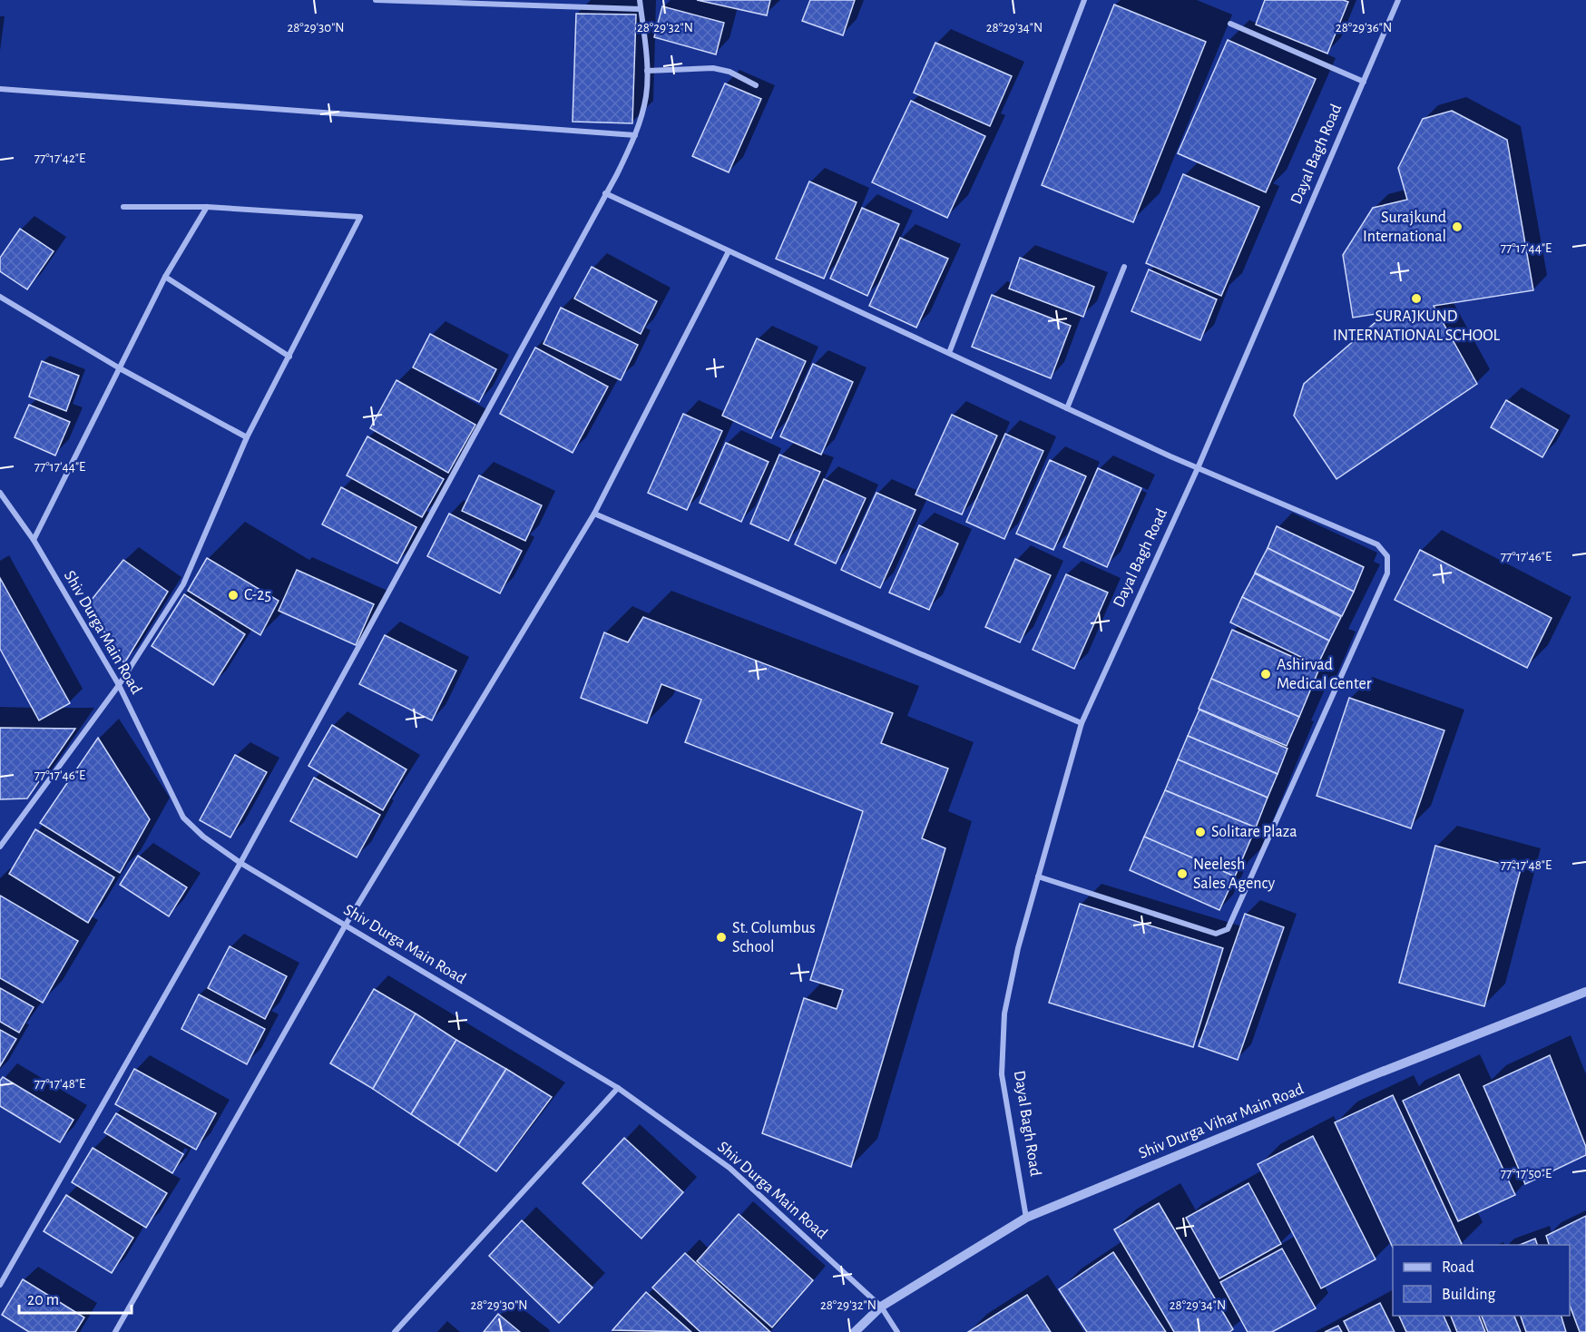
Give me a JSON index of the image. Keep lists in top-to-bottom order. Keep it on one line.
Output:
{"streets":{"street":["Dayal Bagh Road","Shiv Durga Main Road","Shiv Durga Vihar Main Road"]},"crossings":[["Dayal Bagh Road","Shiv Durga Vihar Main Road"],["Shiv Durga Main Road","Shiv Durga Vihar Main Road"]],"places":["Surajkund International","SURAJKUND INTERNATIONAL SCHOOL","C-25","Ashirvad Medical Center","Solitare Plaza","Neelesh Sales Agency","St. Columbus School"],"legend":["Road","Building"],"scale_bar":"20 m","coordinates":["28°29'30\"N","28°29'32\"N","28°29'34\"N","28°29'36\"N","77°17'42\"E","77°17'44\"E","77°17'46\"E","77°17'48\"E","77°17'50\"E"]}
